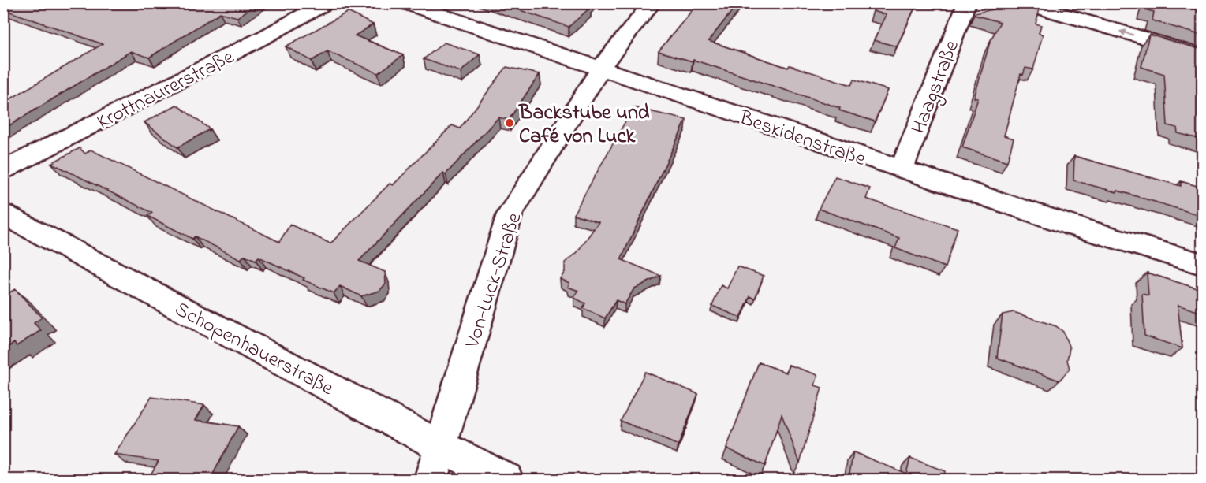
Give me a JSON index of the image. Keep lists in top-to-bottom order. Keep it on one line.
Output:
{"streets":{"street":["Haagstraße","Krottnaurerstraße","Beskidenstraße","Von-Luck-Straße","Schopenhauerstraße"]},"crossings":[["Haagstraße","Beskidenstraße"],["Beskidenstraße","Von-Luck-Straße"],["Von-Luck-Straße","Schopenhauerstraße"]],"places":["Backstube und Café von Luck"]}
